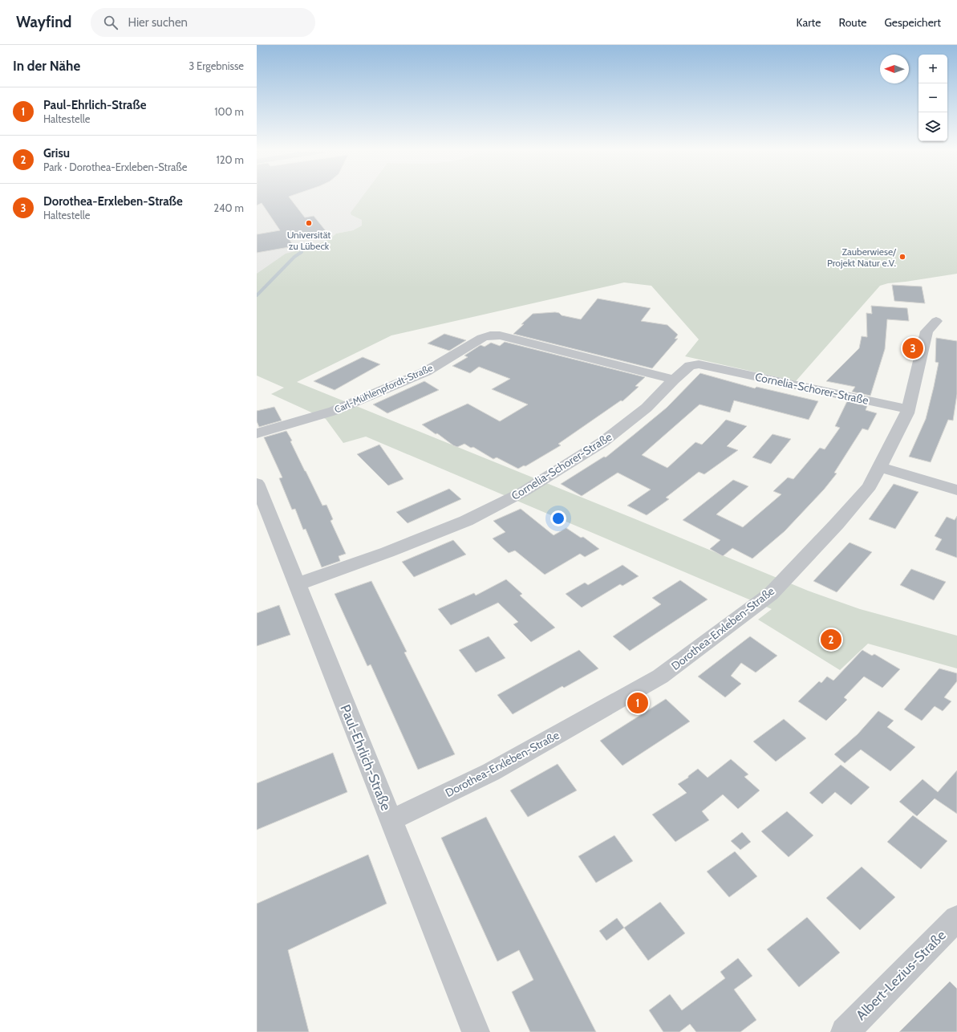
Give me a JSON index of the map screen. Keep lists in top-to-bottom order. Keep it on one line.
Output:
{"streets":{"street":["Carl-Mühlenpfordt-Straße","Cornelia-Schorer-Straße","Dorothea-Erxleben-Straße","Paul-Ehrlich-Straße","Albert-Lezius-Straße"]},"crossings":[["Carl-Mühlenpfordt-Straße","Cornelia-Schorer-Straße"],["Cornelia-Schorer-Straße","Dorothea-Erxleben-Straße"],["Cornelia-Schorer-Straße","Paul-Ehrlich-Straße"],["Dorothea-Erxleben-Straße","Paul-Ehrlich-Straße"]],"places":["Universität zu Lübeck","Zauberwiese/ Projekt Natur e.V."],"north":"left","page":{"header":"Wayfind","search":"Hier suchen","nav":["Karte","Route","Gespeichert"],"heading":["In der Nähe","3 Ergebnisse"],"map_buttons":["+","−"],"list":[{"mark":"1","name":"Paul-Ehrlich-Straße","note":"Haltestelle","value":"100 m"},{"mark":"2","name":"Grisu","note":"Park · Dorothea-Erxleben-Straße","value":"120 m"},{"mark":"3","name":"Dorothea-Erxleben-Straße","note":"Haltestelle","value":"240 m"}],"pins":["3","2","1"]}}
